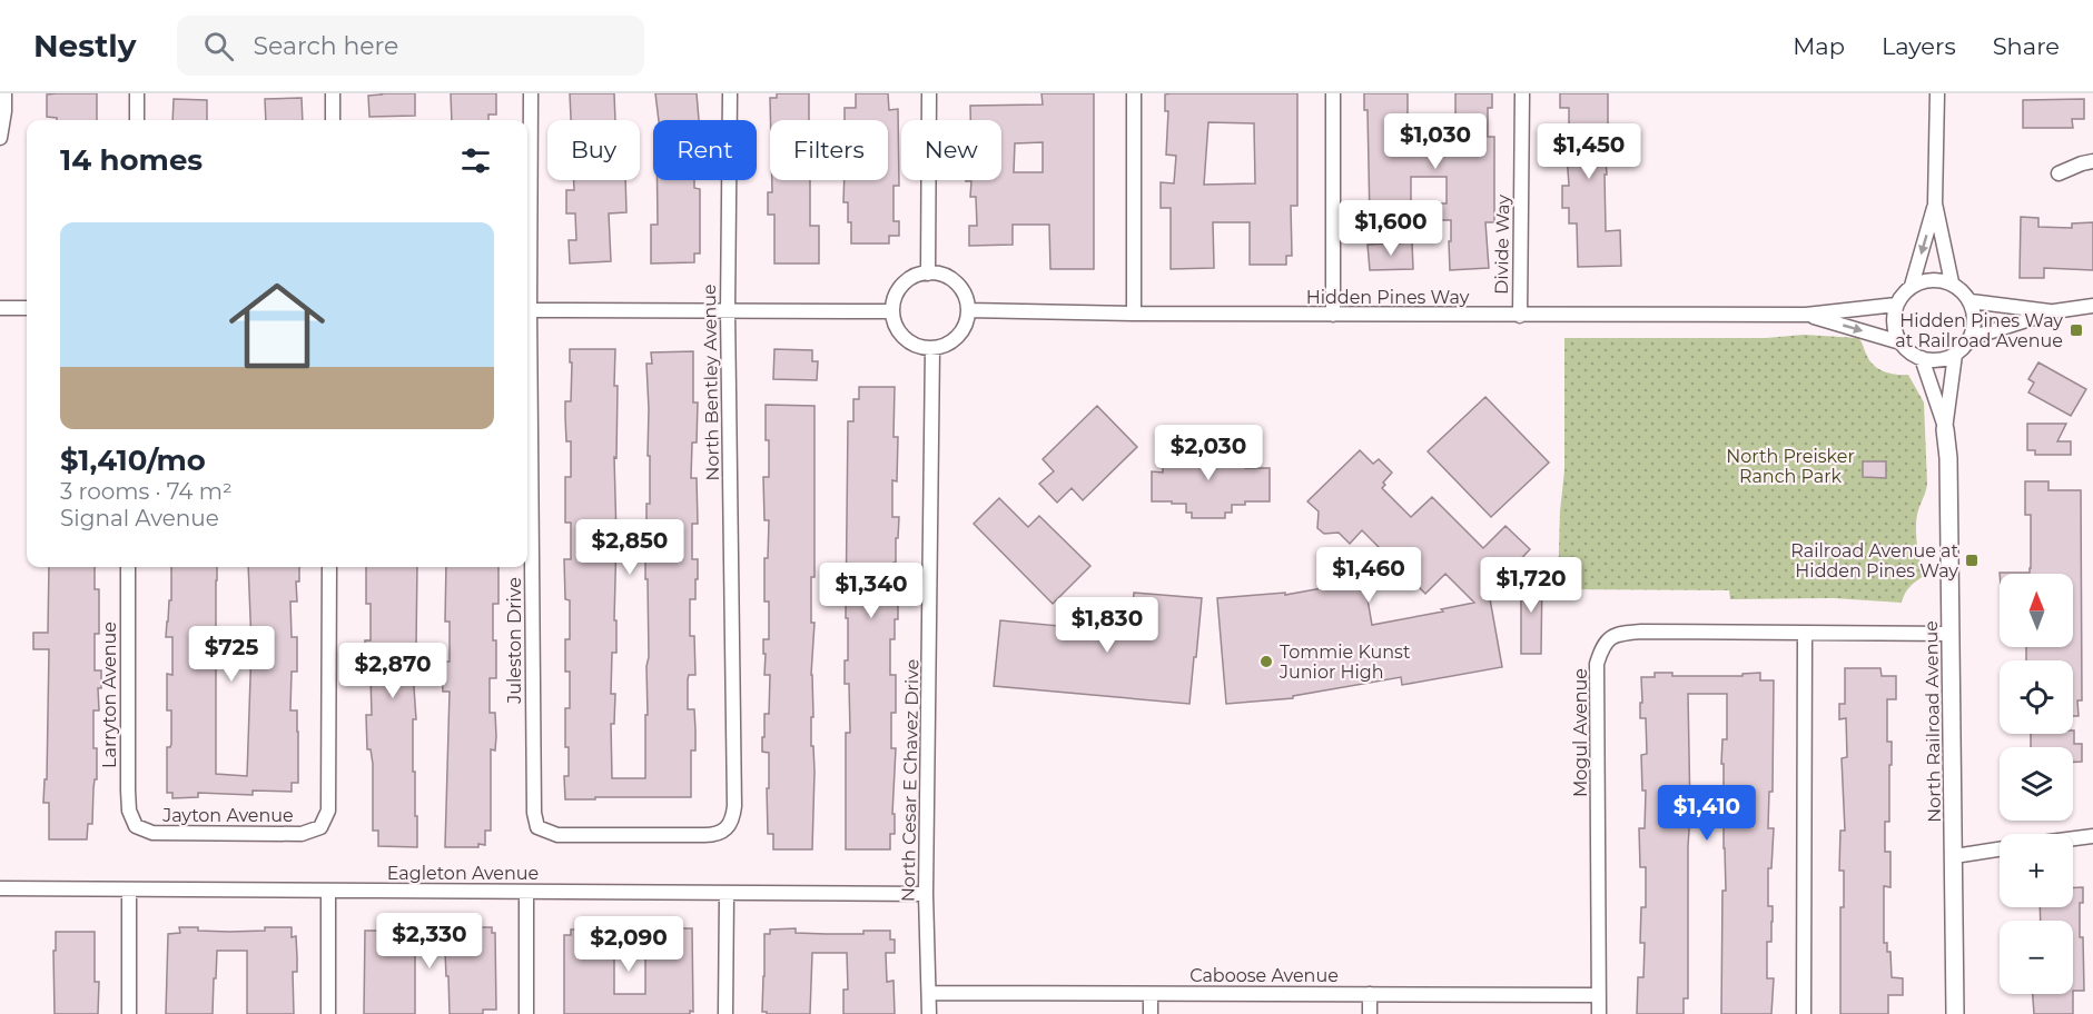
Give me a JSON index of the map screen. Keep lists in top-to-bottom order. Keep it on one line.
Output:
{"streets":{"street":["Divide Way","Hidden Pines Way","North Bentley Avenue","Juleston Drive","Larryton Avenue","North Railroad Avenue","Mogul Avenue","North Cesar E Chavez Drive","Jayton Avenue","Eagleton Avenue","Caboose Avenue"]},"crossings":[["Divide Way","Hidden Pines Way"],["Hidden Pines Way","North Railroad Avenue"],["Hidden Pines Way","North Cesar E Chavez Drive"],["North Bentley Avenue","Juleston Drive"],["Larryton Avenue","Jayton Avenue"],["North Railroad Avenue","Mogul Avenue"],["Mogul Avenue","Caboose Avenue"],["North Cesar E Chavez Drive","Eagleton Avenue"],["North Cesar E Chavez Drive","Caboose Avenue"]],"parks":["North Preisker Ranch Park"],"places":{"transit":["Hidden Pines Way at Railroad Avenue","Railroad Avenue at Hidden Pines Way"],"other":["Tommie Kunst Junior High"]},"north":"top","page":{"header":"Nestly","search":"Search here","nav":["Map","Layers","Share"],"price":["$1,030","$1,450","$1,600","$2,030","$2,850","$1,460","$1,720","$1,340","$1,830","$725","$2,870","$1,410","$2,330","$2,090"],"chip":["Buy","Rent","Filters","New"],"heading":"14 homes","list":[{"name":"$1,410/mo","note":"3 rooms · 74 m² · Signal Avenue"}],"map_buttons":["+","−"]}}
